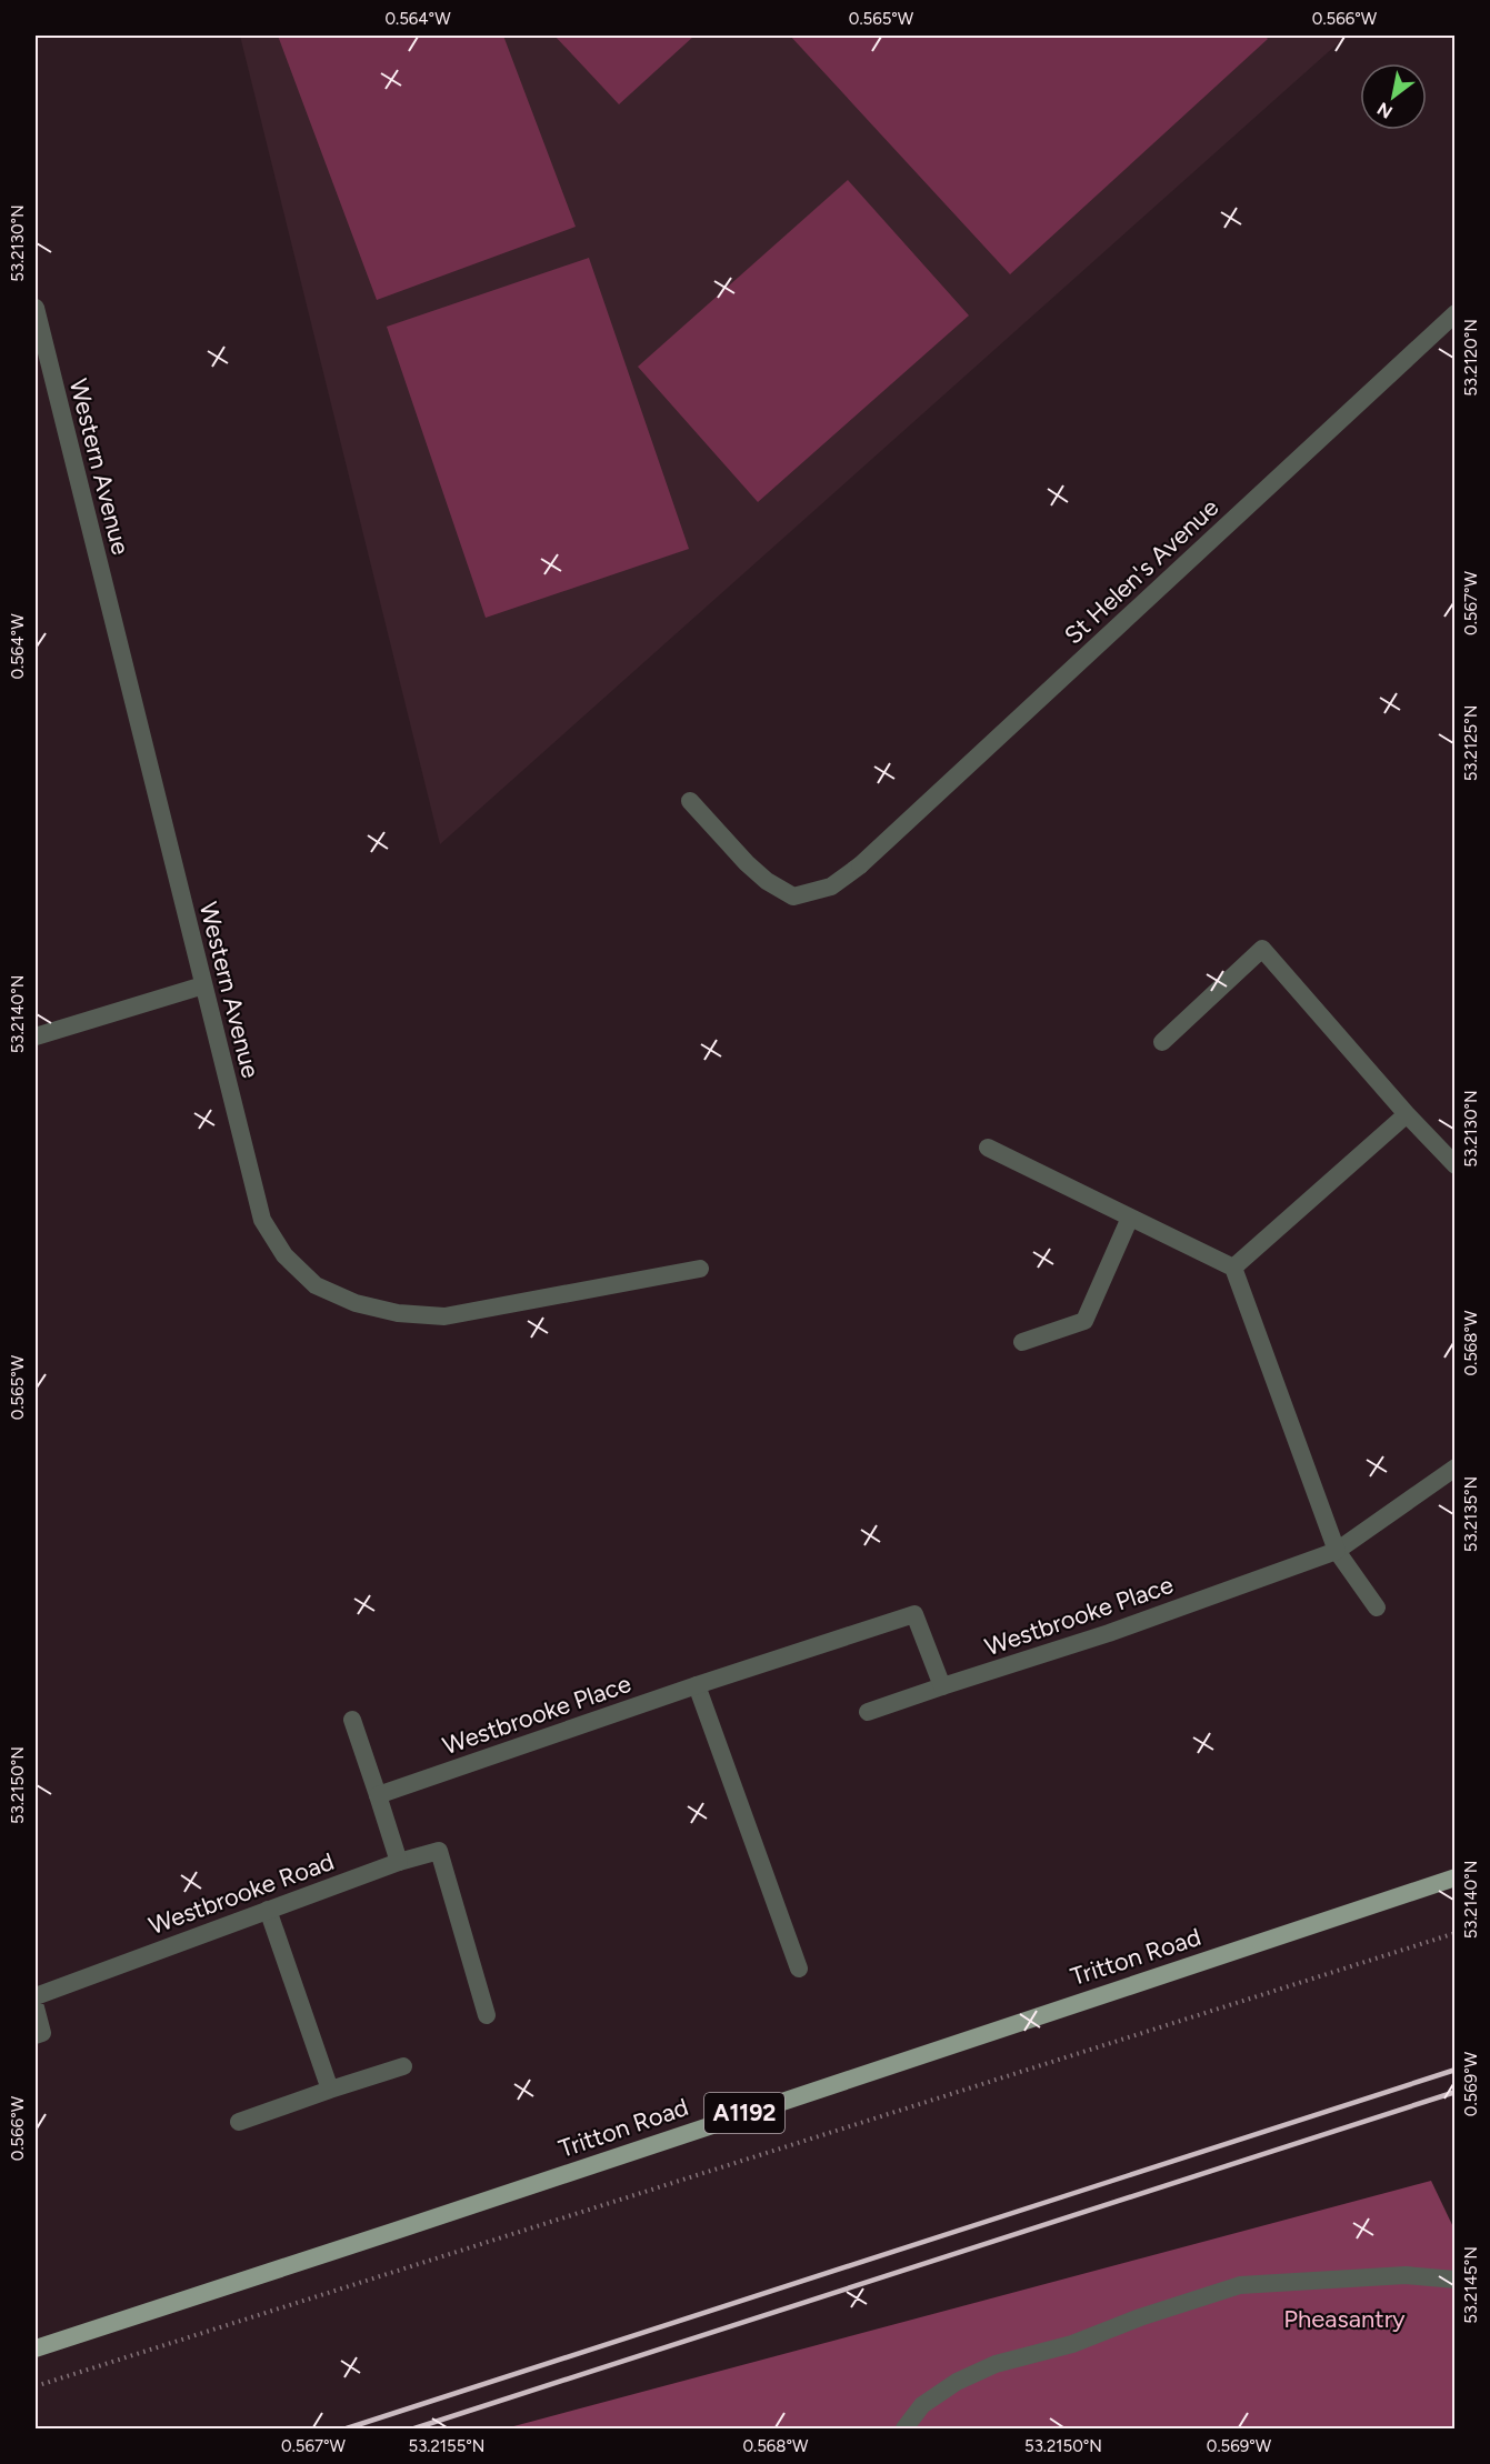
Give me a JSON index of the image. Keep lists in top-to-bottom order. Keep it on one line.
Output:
{"streets":{"main road":["Tritton Road","A1192"],"street":["Western Avenue","St Helen's Avenue","Westbrooke Place","Westbrooke Road"]},"parks":["Pheasantry"],"north":"bottom left","coordinates":["0.564°W","0.565°W","0.566°W","53.2130°N","53.2120°N","0.567°W","53.2125°N","53.2140°N","0.568°W","53.2135°N","53.2150°N","0.569°W","53.2145°N","53.2155°N"]}
